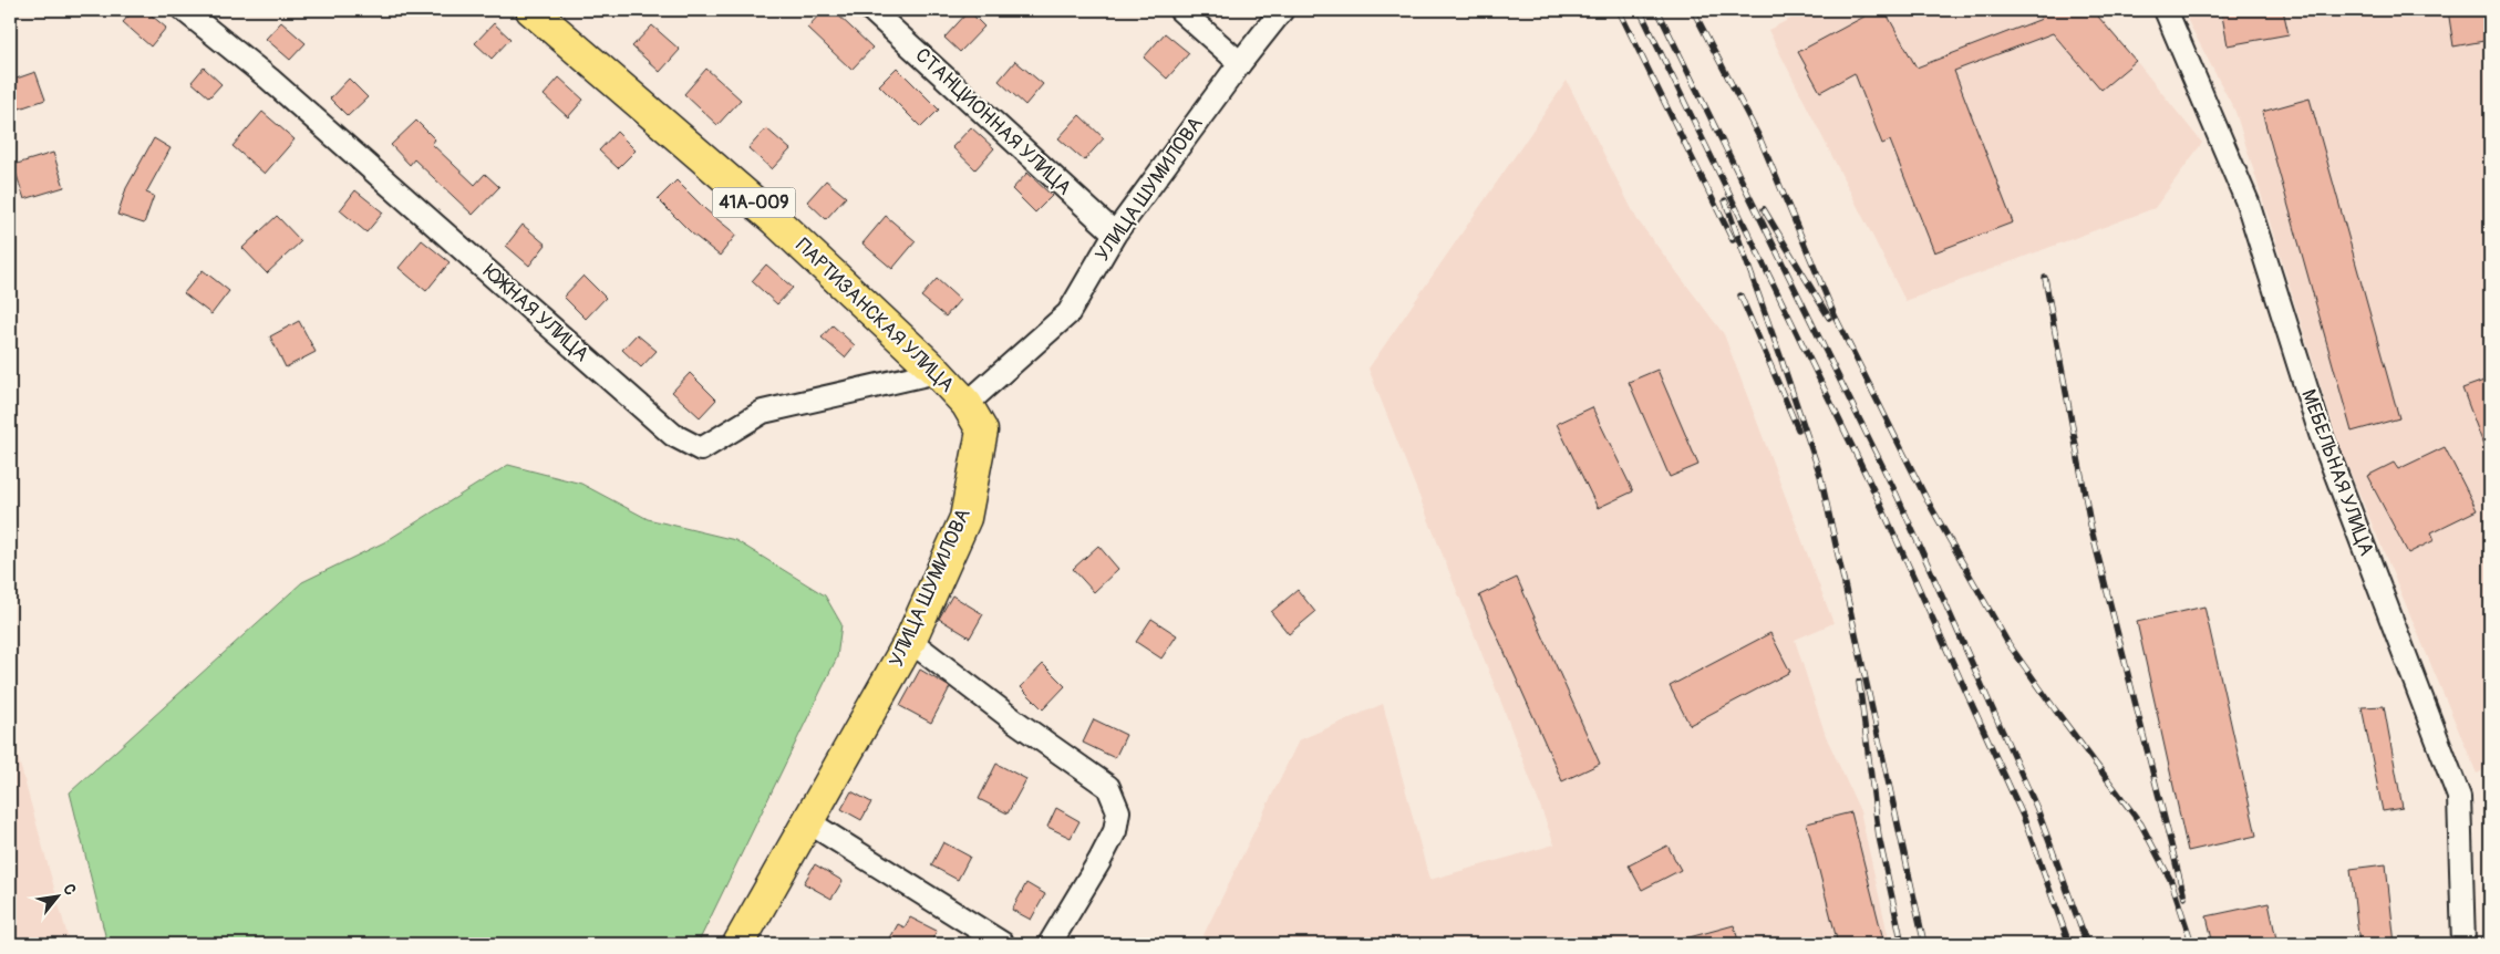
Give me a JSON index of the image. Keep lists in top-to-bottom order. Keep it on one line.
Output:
{"streets":{"main road":["УЛИЦА ШУМИЛОВА","41А-009","ПАРТИЗАНСКАЯ УЛИЦА"],"street":["СТАНЦИОННАЯ УЛИЦА","ЮЖНАЯ УЛИЦА","МЕБЕЛЬНАЯ УЛИЦА"]},"crossings":[["СТАНЦИОННАЯ УЛИЦА","УЛИЦА ШУМИЛОВА"],["УЛИЦА ШУМИЛОВА","ПАРТИЗАНСКАЯ УЛИЦА"],["ЮЖНАЯ УЛИЦА","ПАРТИЗАНСКАЯ УЛИЦА"]],"north":"top right"}
